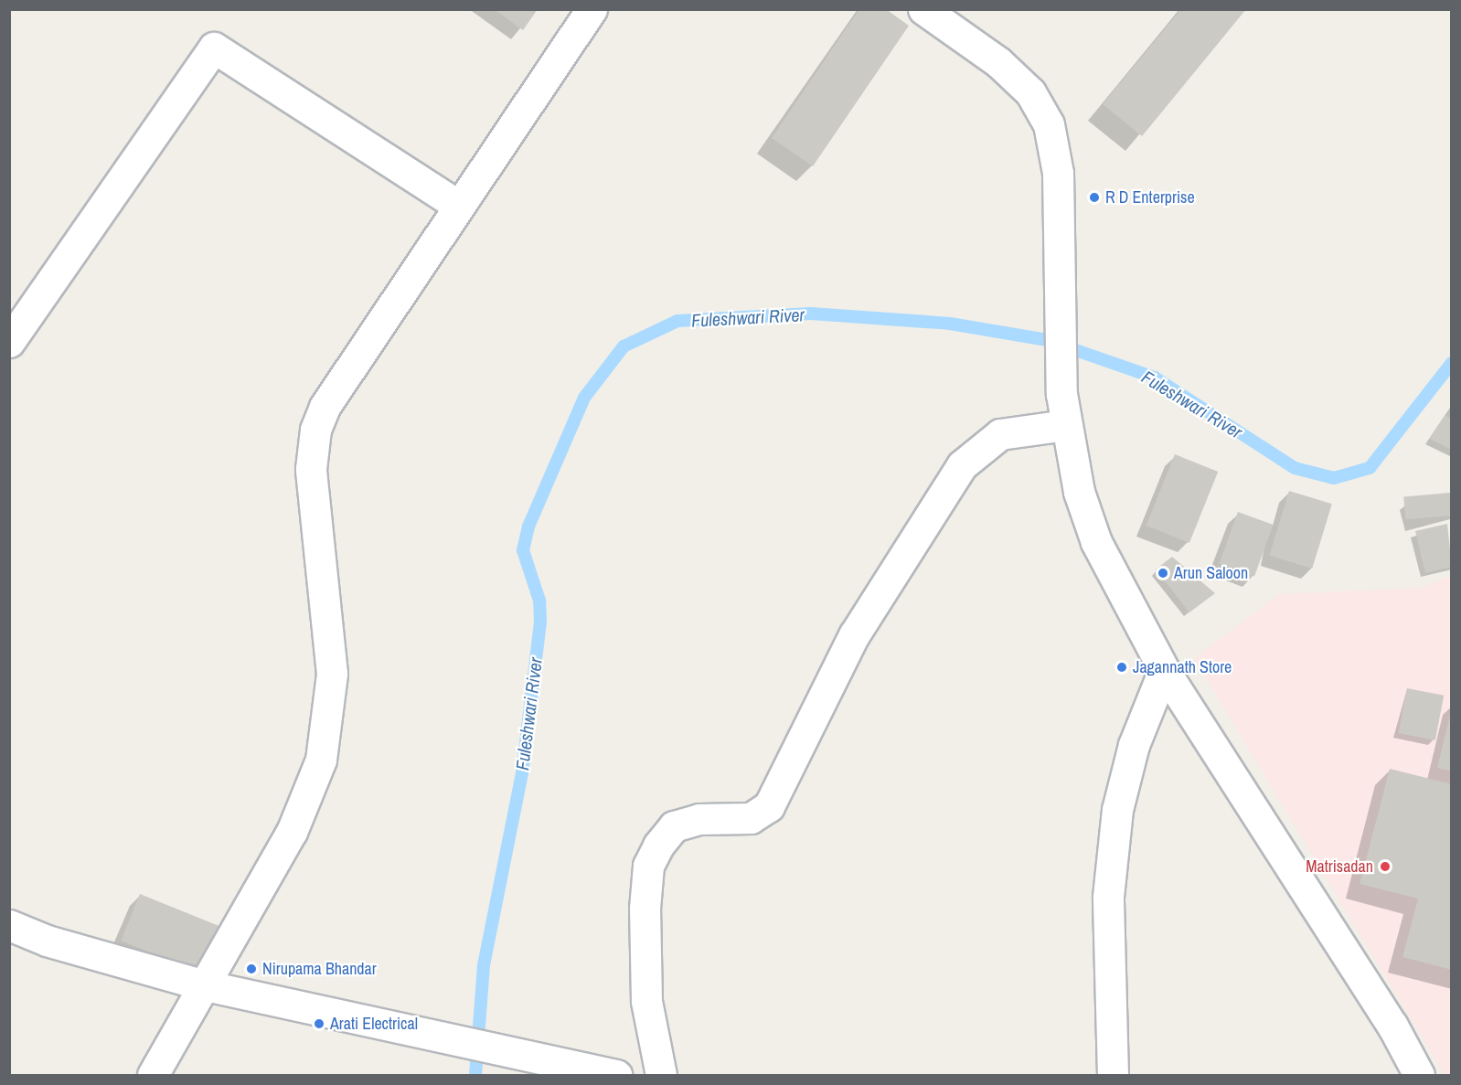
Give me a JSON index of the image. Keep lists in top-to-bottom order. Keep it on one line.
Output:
{"water":["Fuleshwari River"],"places":["R D Enterprise","Arun Saloon","Jagannath Store","Matrisadan","Nirupama Bhandar","Arati Electrical"]}
